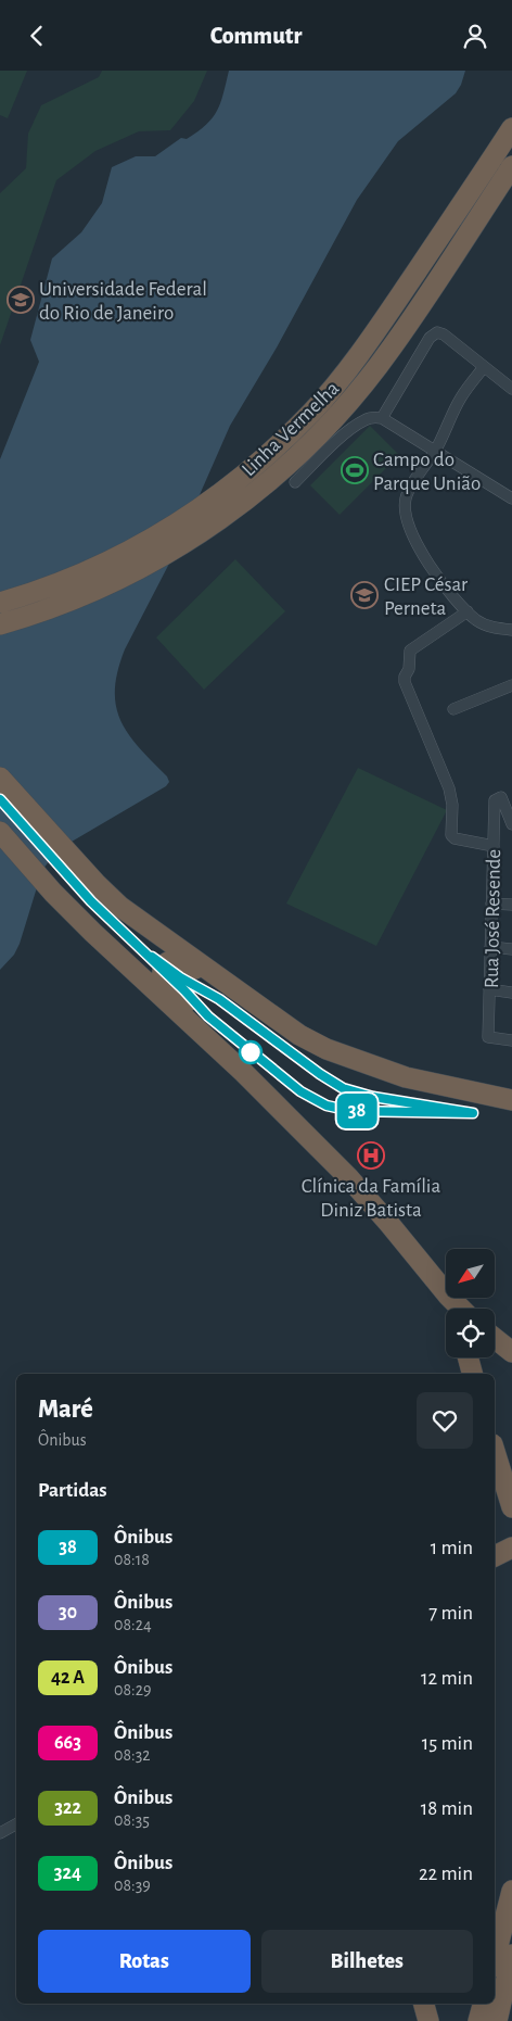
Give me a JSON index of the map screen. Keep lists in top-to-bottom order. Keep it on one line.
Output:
{"streets":{"highway":["Linha Vermelha"],"street":["Rua José Resende"]},"places":{"school or university":["Universidade Federal do Rio de Janeiro","CIEP César Perneta"],"sports":["Campo do Parque União"],"hospital":["Clínica da Família Diniz Batista"]},"lines":["bus line 38"],"north":"bottom left","page":{"header":"Commutr","on_map":"38","heading":[["Maré","Ônibus"],"Partidas"],"list":[{"mark":"38","name":"Ônibus","note":"08:18","value":"1 min"},{"mark":"30","name":"Ônibus","note":"08:24","value":"7 min"},{"mark":"42 A","name":"Ônibus","note":"08:29","value":"12 min"},{"mark":"663","name":"Ônibus","note":"08:32","value":"15 min"},{"mark":"322","name":"Ônibus","note":"08:35","value":"18 min"},{"mark":"324","name":"Ônibus","note":"08:39","value":"22 min"}],"buttons":["Rotas","Bilhetes"]}}
